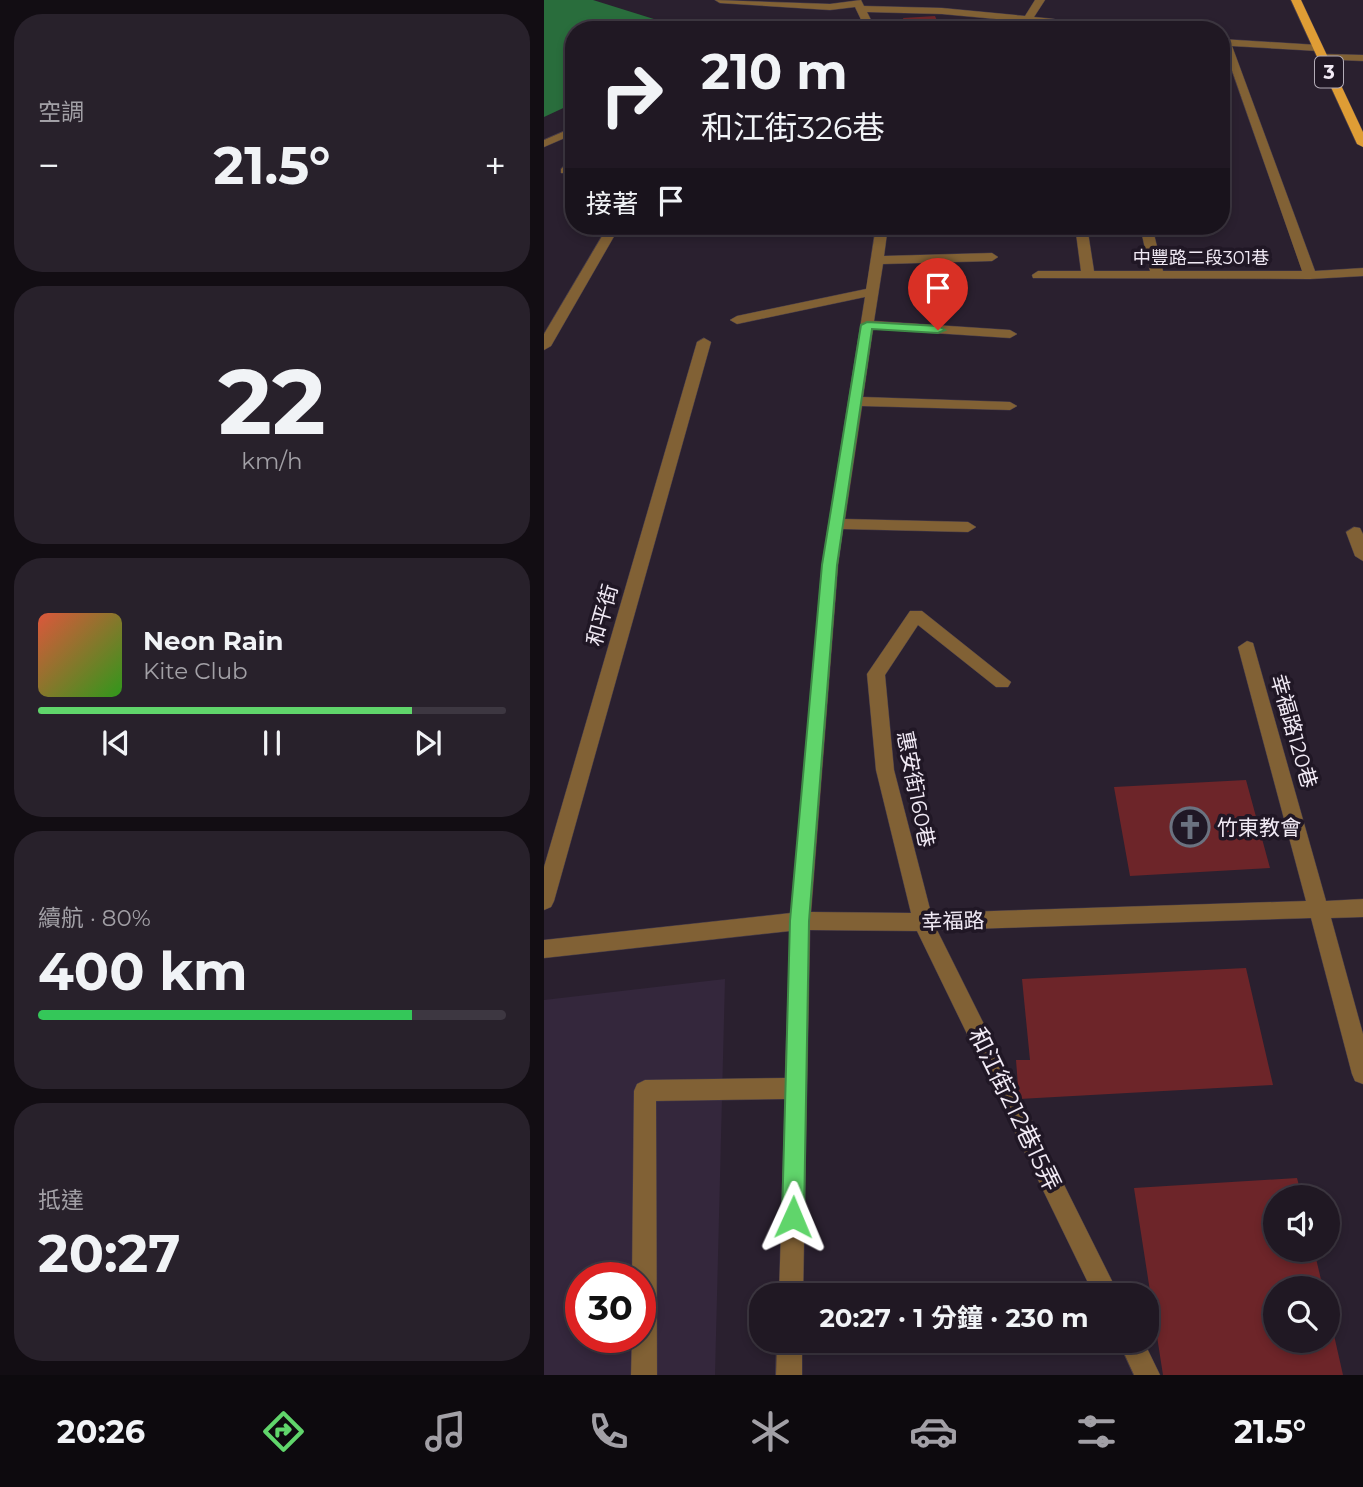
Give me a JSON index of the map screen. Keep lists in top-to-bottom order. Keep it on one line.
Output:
{"streets":{"main road":["3"],"street":["中豐路二段301巷","和平街","幸福路120巷","惠安街160巷","幸福路","和江街212巷15弄"]},"crossings":[["幸福路120巷","幸福路"],["惠安街160巷","幸福路"],["惠安街160巷","和江街212巷15弄"],["幸福路","和江街212巷15弄"]],"places":{"church":["竹東教會"]},"page":{"tile":["空調",["22","km/h"],["續航 · 80%","400 km"],["抵達","20:27"]],"turn":["210 m","和江街326巷"],"heat":["−","21.5°","+"],"then":"接著","song":["Neon Rain","Kite Club"],"limit":"30","trip":"20:27 · 1 分鐘 · 230 m","tabs":["20:26","21.5°"]}}
